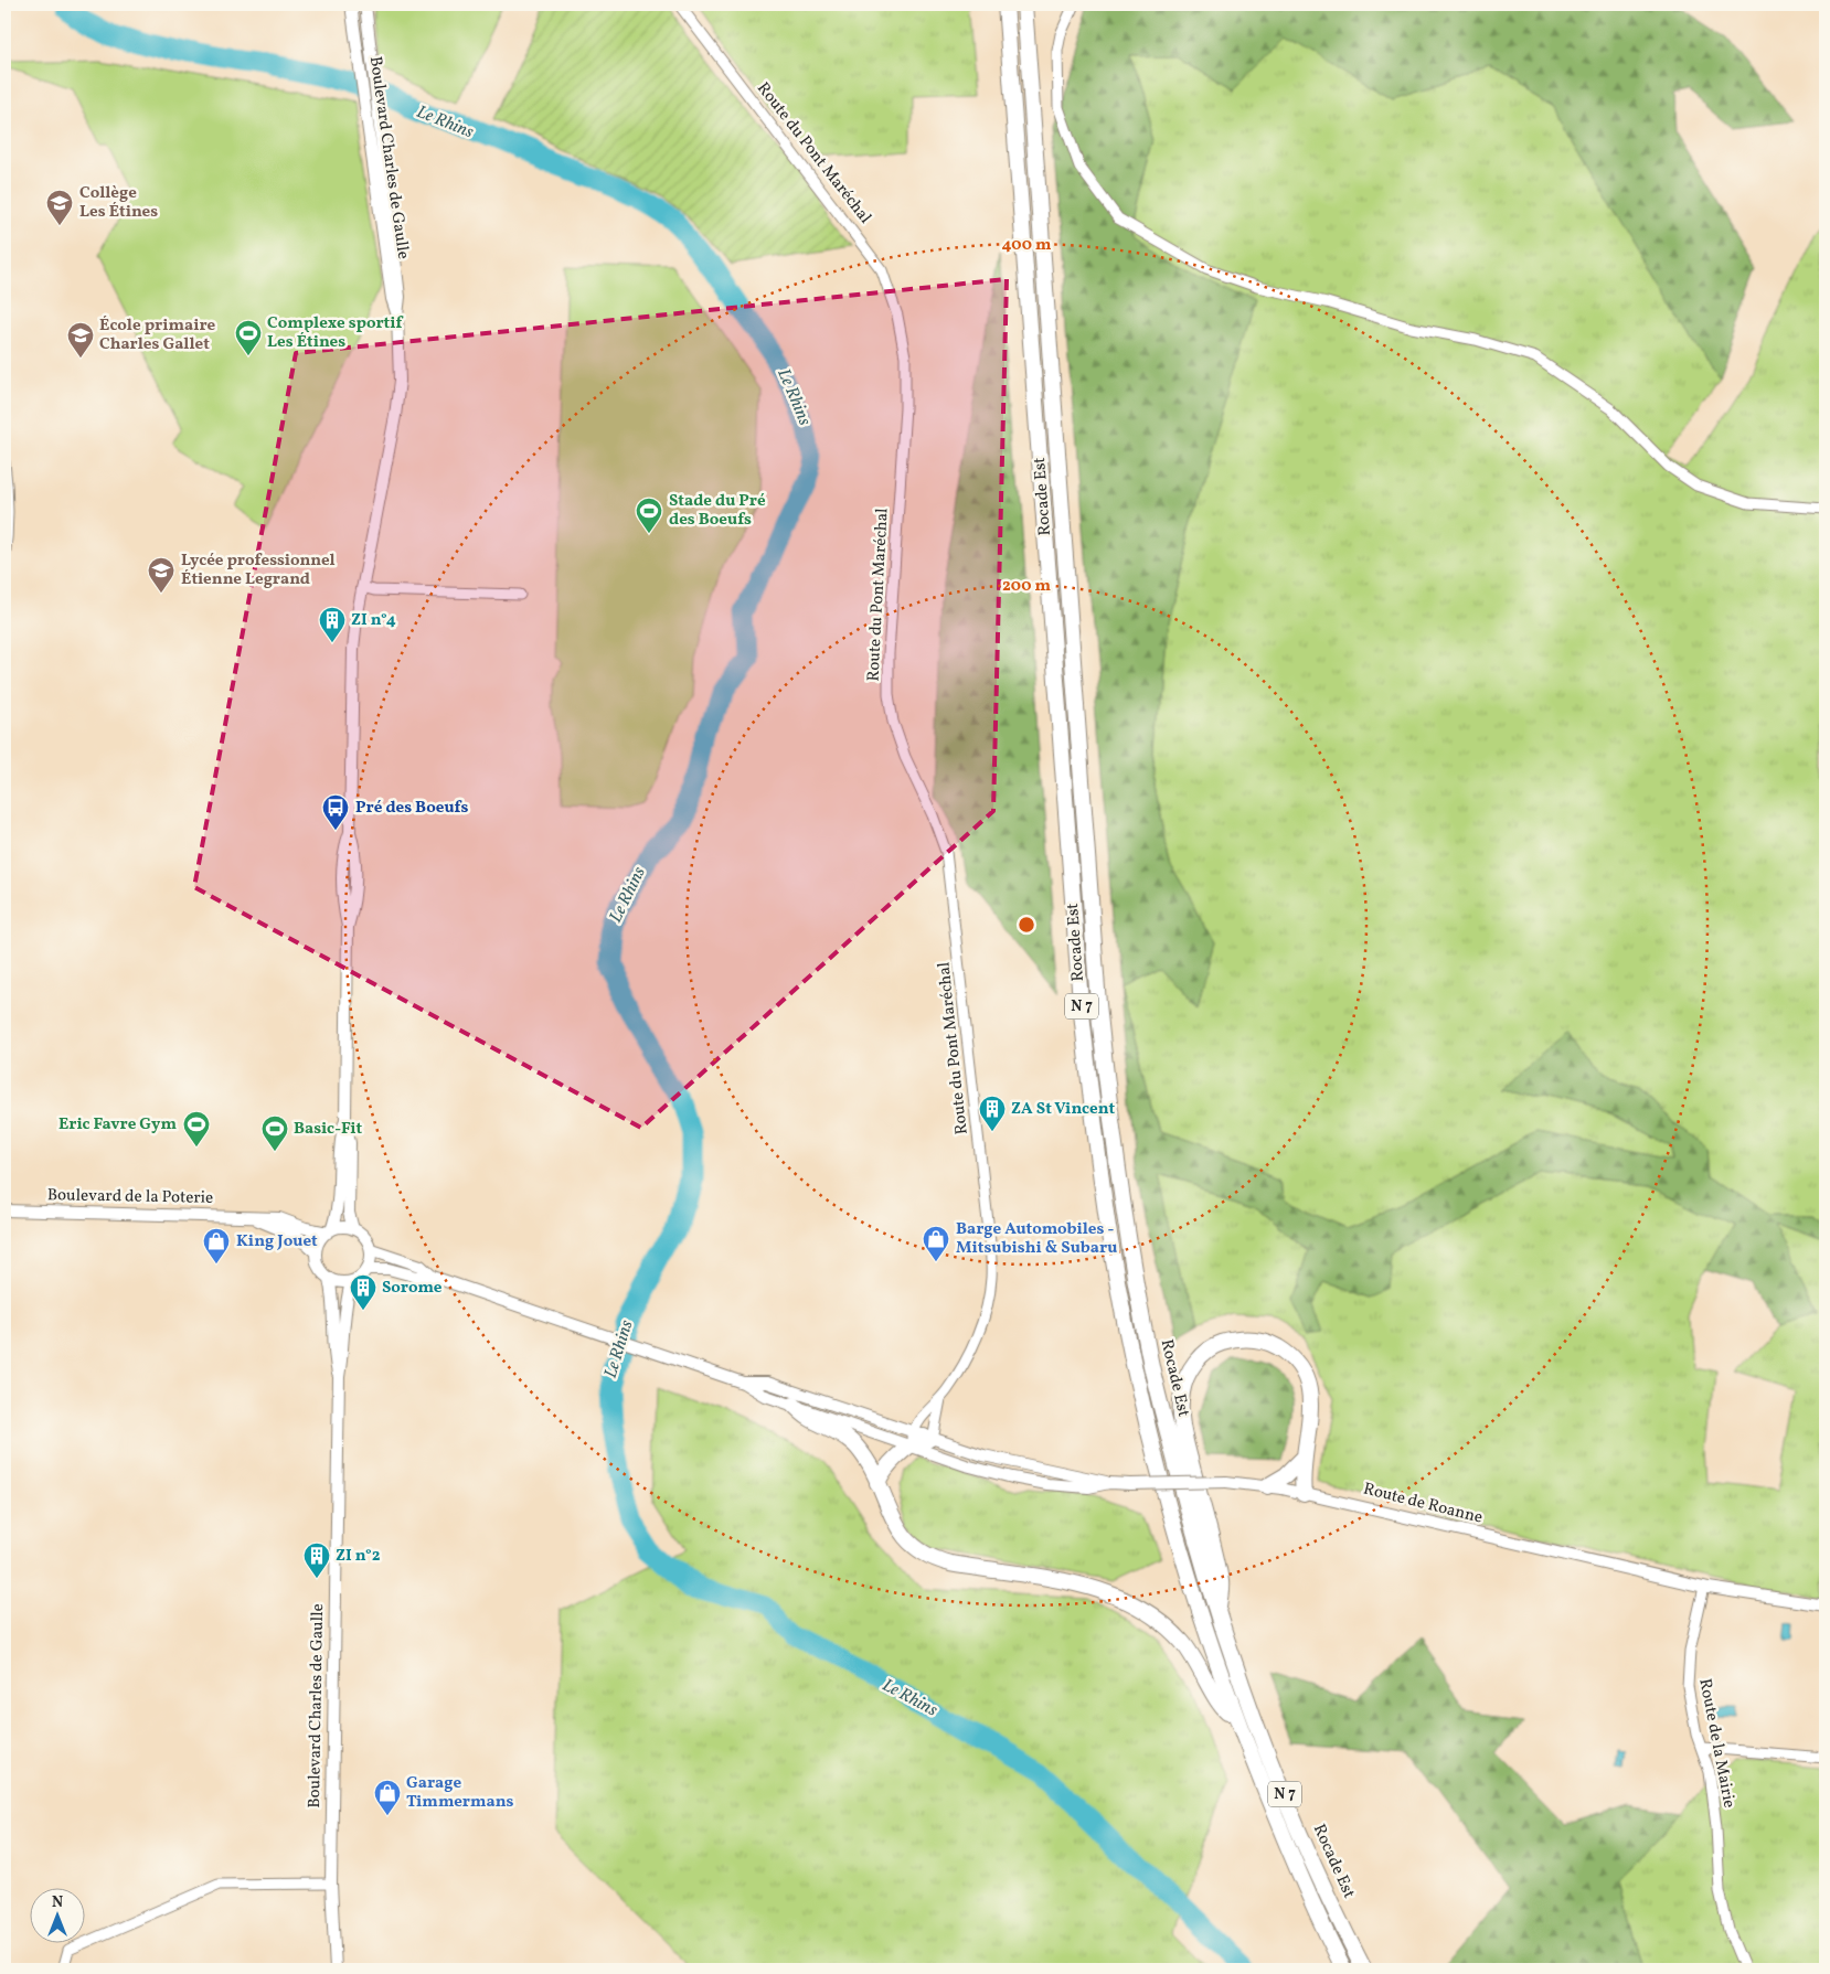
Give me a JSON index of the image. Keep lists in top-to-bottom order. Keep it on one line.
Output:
{"streets":{"highway":["Rocade Est","N 7"],"street":["Route du Pont Maréchal","Boulevard Charles de Gaulle","Boulevard de la Poterie","Route de Roanne","Route de la Mairie"]},"crossings":[["Boulevard Charles de Gaulle","Boulevard de la Poterie"],["Route de Roanne","Route de la Mairie"]],"water":["Le Rhins"],"places":{"school or university":["Collège Les Étines","École primaire Charles Gallet","Lycée professionnel Étienne Legrand"],"sports":["Complexe sportif Les Étines","Stade du Pré des Boeufs","Eric Favre Gym","Basic-Fit"],"building":["ZI n°4","ZA St Vincent","Sorome","ZI n°2"],"bus stop":["Pré des Boeufs"],"shop":["Barge Automobiles - Mitsubishi & Subaru","King Jouet","Garage Timmermans"]},"north":"top","rings":["400 m","200 m"]}
